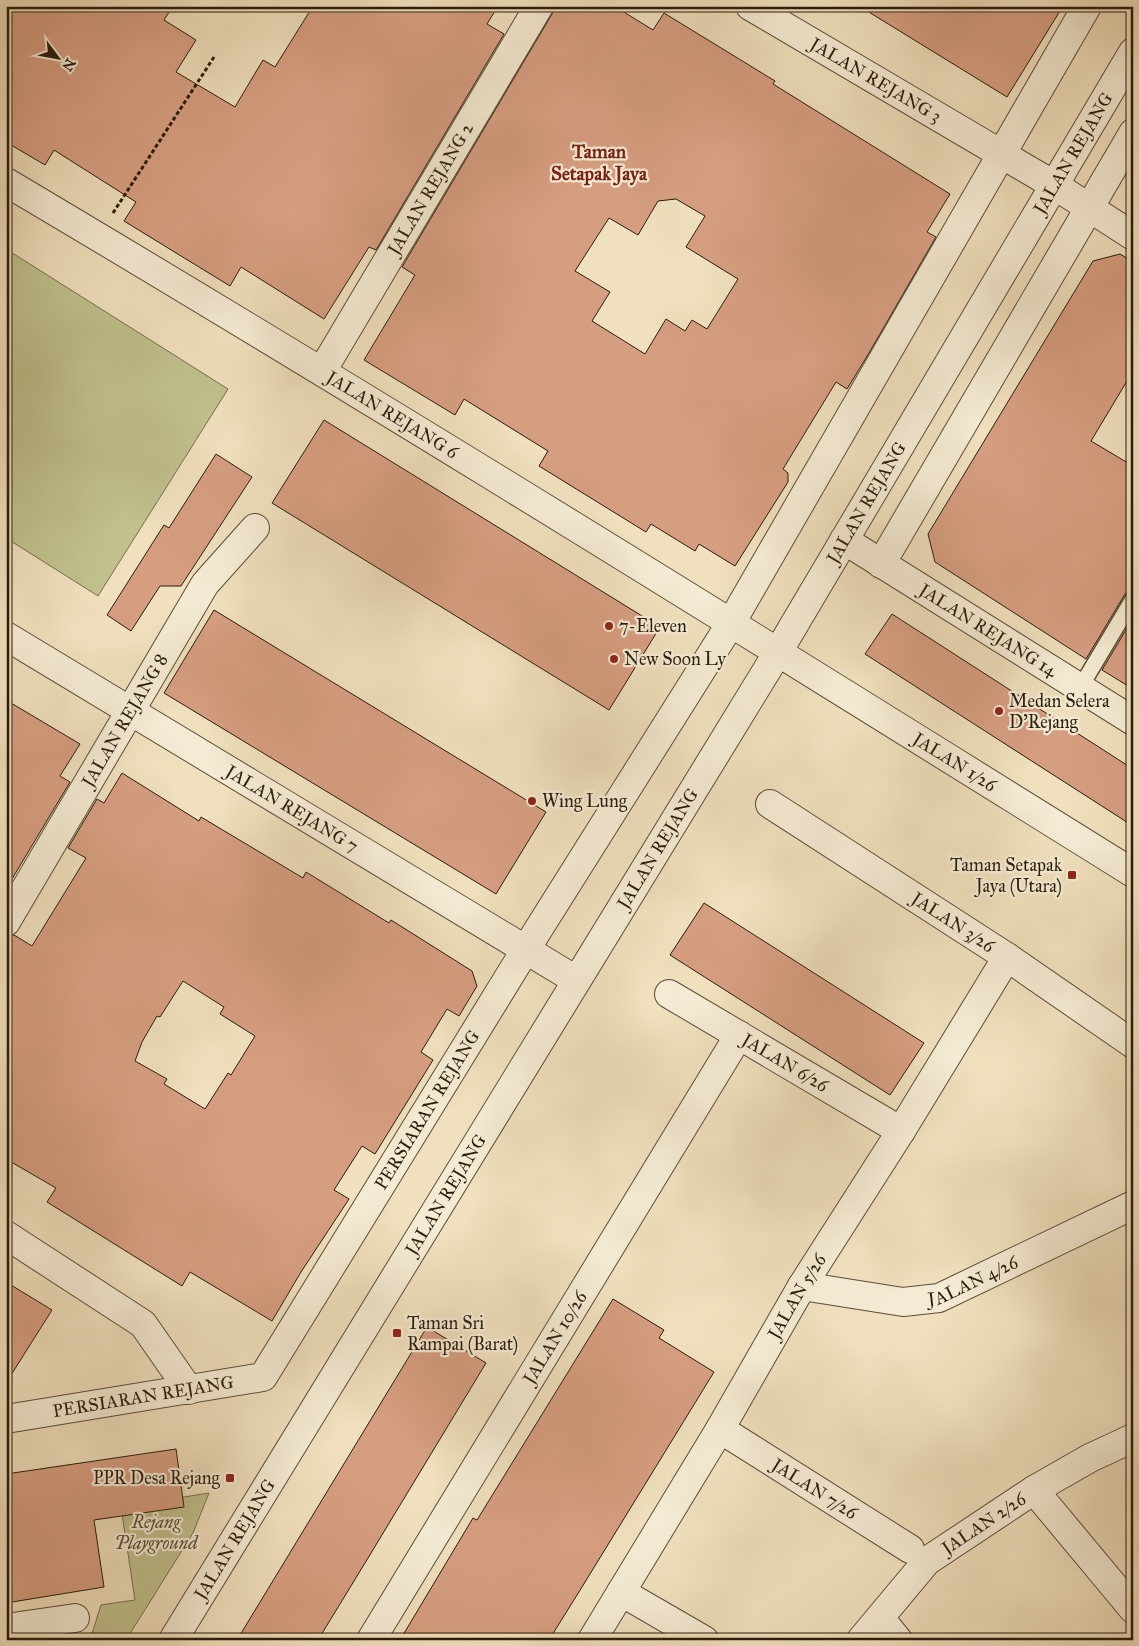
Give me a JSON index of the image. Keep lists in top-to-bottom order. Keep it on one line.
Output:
{"streets":{"street":["JALAN REJANG 3","JALAN REJANG","JALAN REJANG 2","JALAN REJANG 6","JALAN REJANG 14","JALAN REJANG 8","JALAN 1/26","JALAN REJANG 7","JALAN 3/26","JALAN 6/26","PERSIARAN REJANG","JALAN 4/26","JALAN 5/26","JALAN 10/26","JALAN 7/26","JALAN 2/26"]},"crossings":[["JALAN REJANG 3","JALAN REJANG"],["JALAN REJANG 3","PERSIARAN REJANG"],["JALAN REJANG","JALAN REJANG 6"],["JALAN REJANG","JALAN REJANG 14"],["JALAN REJANG","JALAN 1/26"],["JALAN REJANG","JALAN REJANG 7"],["JALAN REJANG 2","JALAN REJANG 6"],["JALAN REJANG 6","JALAN 1/26"],["JALAN REJANG 6","PERSIARAN REJANG"],["JALAN REJANG 8","JALAN REJANG 7"],["JALAN REJANG 7","PERSIARAN REJANG"],["JALAN 3/26","JALAN 5/26"],["JALAN 6/26","JALAN 5/26"],["JALAN 6/26","JALAN 10/26"],["JALAN 4/26","JALAN 5/26"],["JALAN 5/26","JALAN 7/26"]],"districts":["Taman Setapak Jaya"],"parks":["Rejang Playground"],"places":{"other":["7-Eleven","New Soon Ly","Medan Selera D'Rejang","Wing Lung"],"transit":["Taman Setapak Jaya (Utara)","Taman Sri Rampai (Barat)","PPR Desa Rejang"]},"north":"bottom right"}
